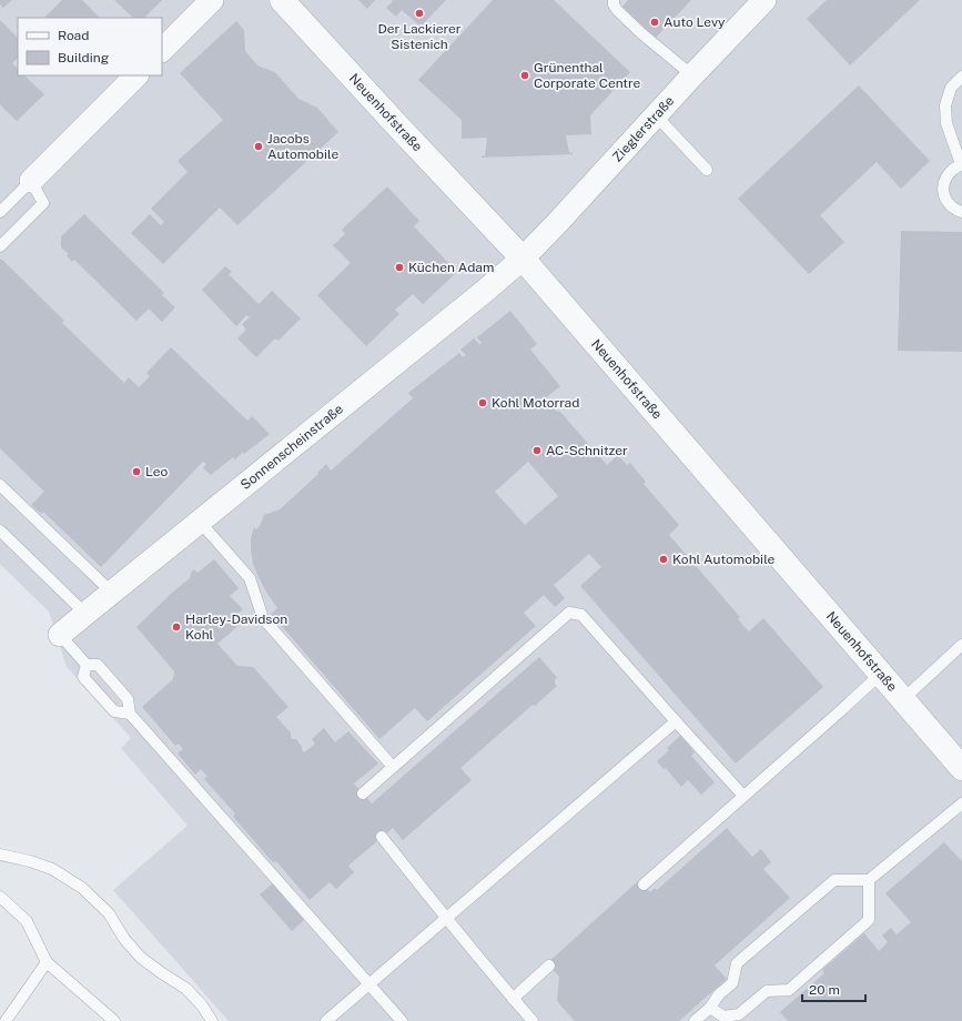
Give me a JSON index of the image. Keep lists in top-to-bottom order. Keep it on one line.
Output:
{"streets":{"street":["Neuenhofstraße","Zieglerstraße","Sonnenscheinstraße"]},"crossings":[["Neuenhofstraße","Zieglerstraße"],["Neuenhofstraße","Sonnenscheinstraße"],["Zieglerstraße","Sonnenscheinstraße"]],"places":["Der Lackierer Sistenich","Auto Levy","Grünenthal Corporate Centre","Jacobs Automobile","Küchen Adam","Kohl Motorrad","AC-Schnitzer","Leo","Kohl Automobile","Harley-Davidson Kohl"],"legend":["Road","Building"],"scale_bar":"20 m"}
